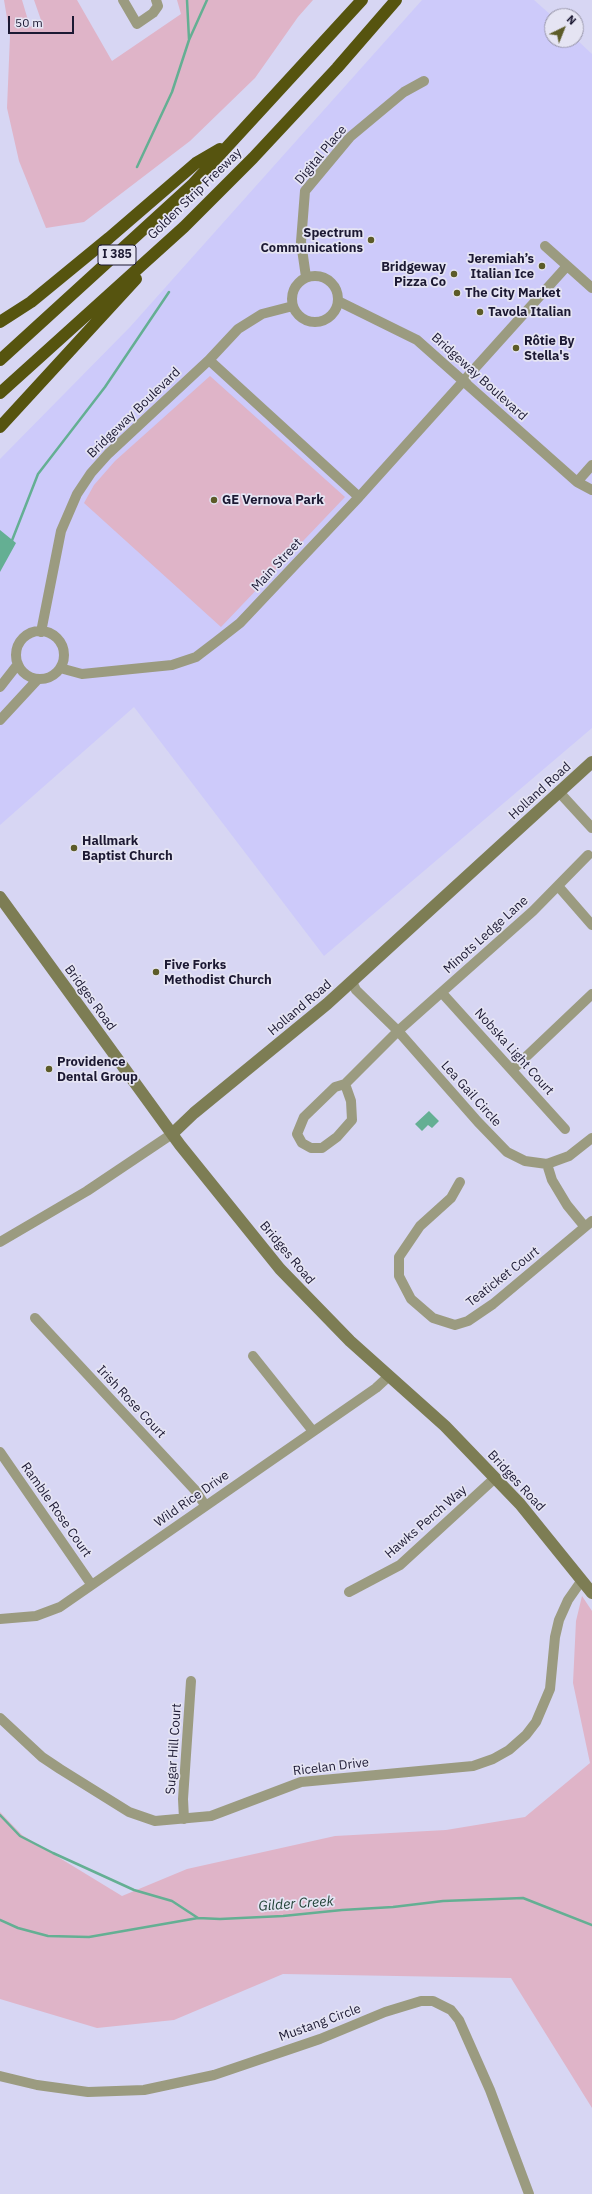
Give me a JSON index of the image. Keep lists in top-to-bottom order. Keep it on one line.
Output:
{"streets":{"highway":["Golden Strip Freeway","I 385"],"main road":["Holland Road","Bridges Road"],"street":["Digital Place","Bridgeway Boulevard","Main Street","Minots Ledge Lane","Nobska Light Court","Lea Gail Circle","Teaticket Court","Irish Rose Court","Wild Rice Drive","Ramble Rose Court","Hawks Perch Way","Sugar Hill Court","Ricelan Drive","Mustang Circle"]},"crossings":[["Digital Place","Bridgeway Boulevard"],["Bridgeway Boulevard","Main Street"],["Holland Road","Bridges Road"],["Holland Road","Lea Gail Circle"],["Minots Ledge Lane","Nobska Light Court"],["Minots Ledge Lane","Lea Gail Circle"],["Bridges Road","Wild Rice Drive"],["Bridges Road","Hawks Perch Way"],["Bridges Road","Ricelan Drive"],["Irish Rose Court","Wild Rice Drive"],["Wild Rice Drive","Ramble Rose Court"],["Sugar Hill Court","Ricelan Drive"]],"water":["Gilder Creek"],"places":["Spectrum Communications","Jeremiah’s Italian Ice","Bridgeway Pizza Co","The City Market","Tavola Italian","Rôtie By Stella's","GE Vernova Park","Hallmark Baptist Church","Five Forks Methodist Church","Providence Dental Group"],"scale_bar":"50 m","north":"top right"}
